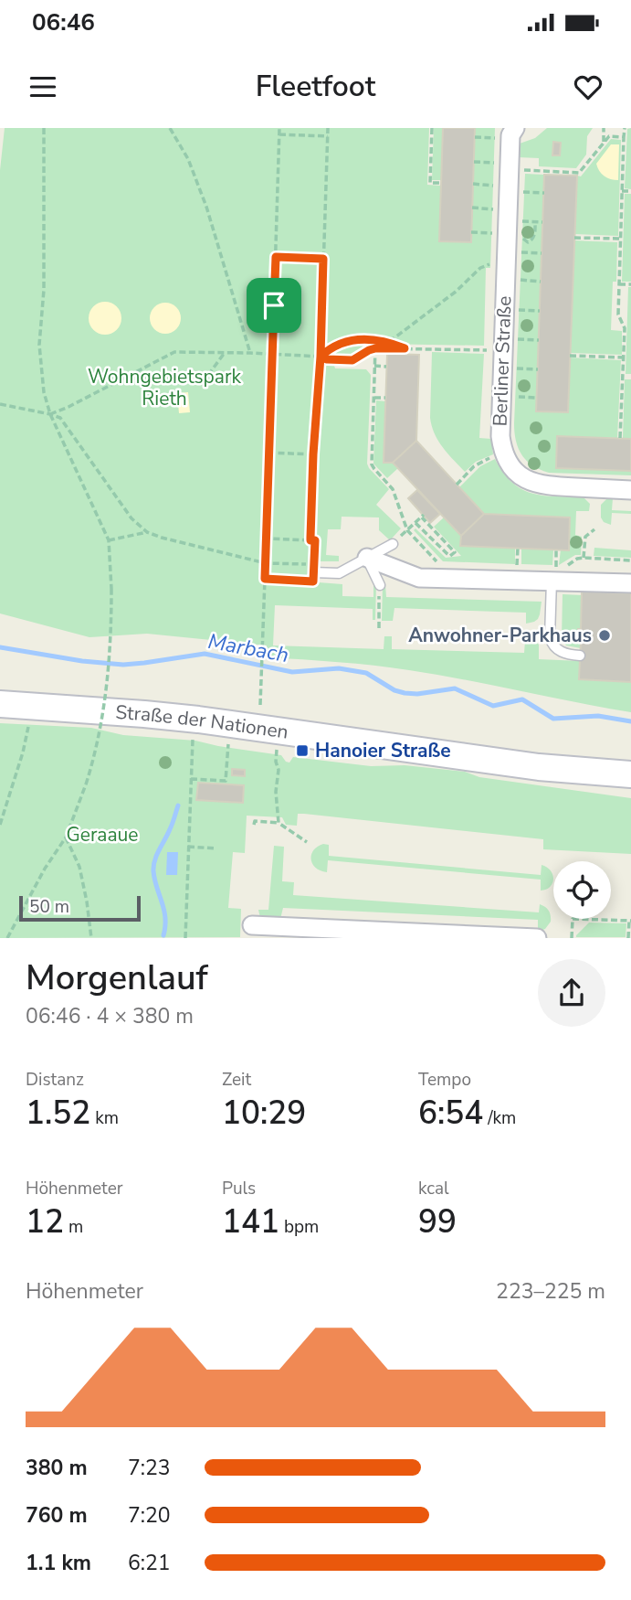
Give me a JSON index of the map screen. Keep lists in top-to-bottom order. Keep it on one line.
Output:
{"streets":{"main road":["Straße der Nationen"],"street":["Berliner Straße"]},"water":["Marbach"],"parks":["Wohngebietspark Rieth","Geraaue"],"places":{"other":["Anwohner-Parkhaus"],"transit":["Hanoier Straße"]},"scale_bar":"50 m","page":{"status":"06:46","header":"Fleetfoot","scale":"50 m","heading":["Morgenlauf","06:46 · 4 × 380 m"],"stats":[["Distanz","1.52 km"],["Zeit","10:29"],["Tempo","6:54 /km"],["Höhenmeter","12 m"],["Puls","141 bpm"],["kcal","99"]],"chart":["Höhenmeter","223–225 m"],"list":[{"name":"380 m","note":"7:23"},{"name":"760 m","note":"7:20"},{"name":"1.1 km","note":"6:21"}]}}
